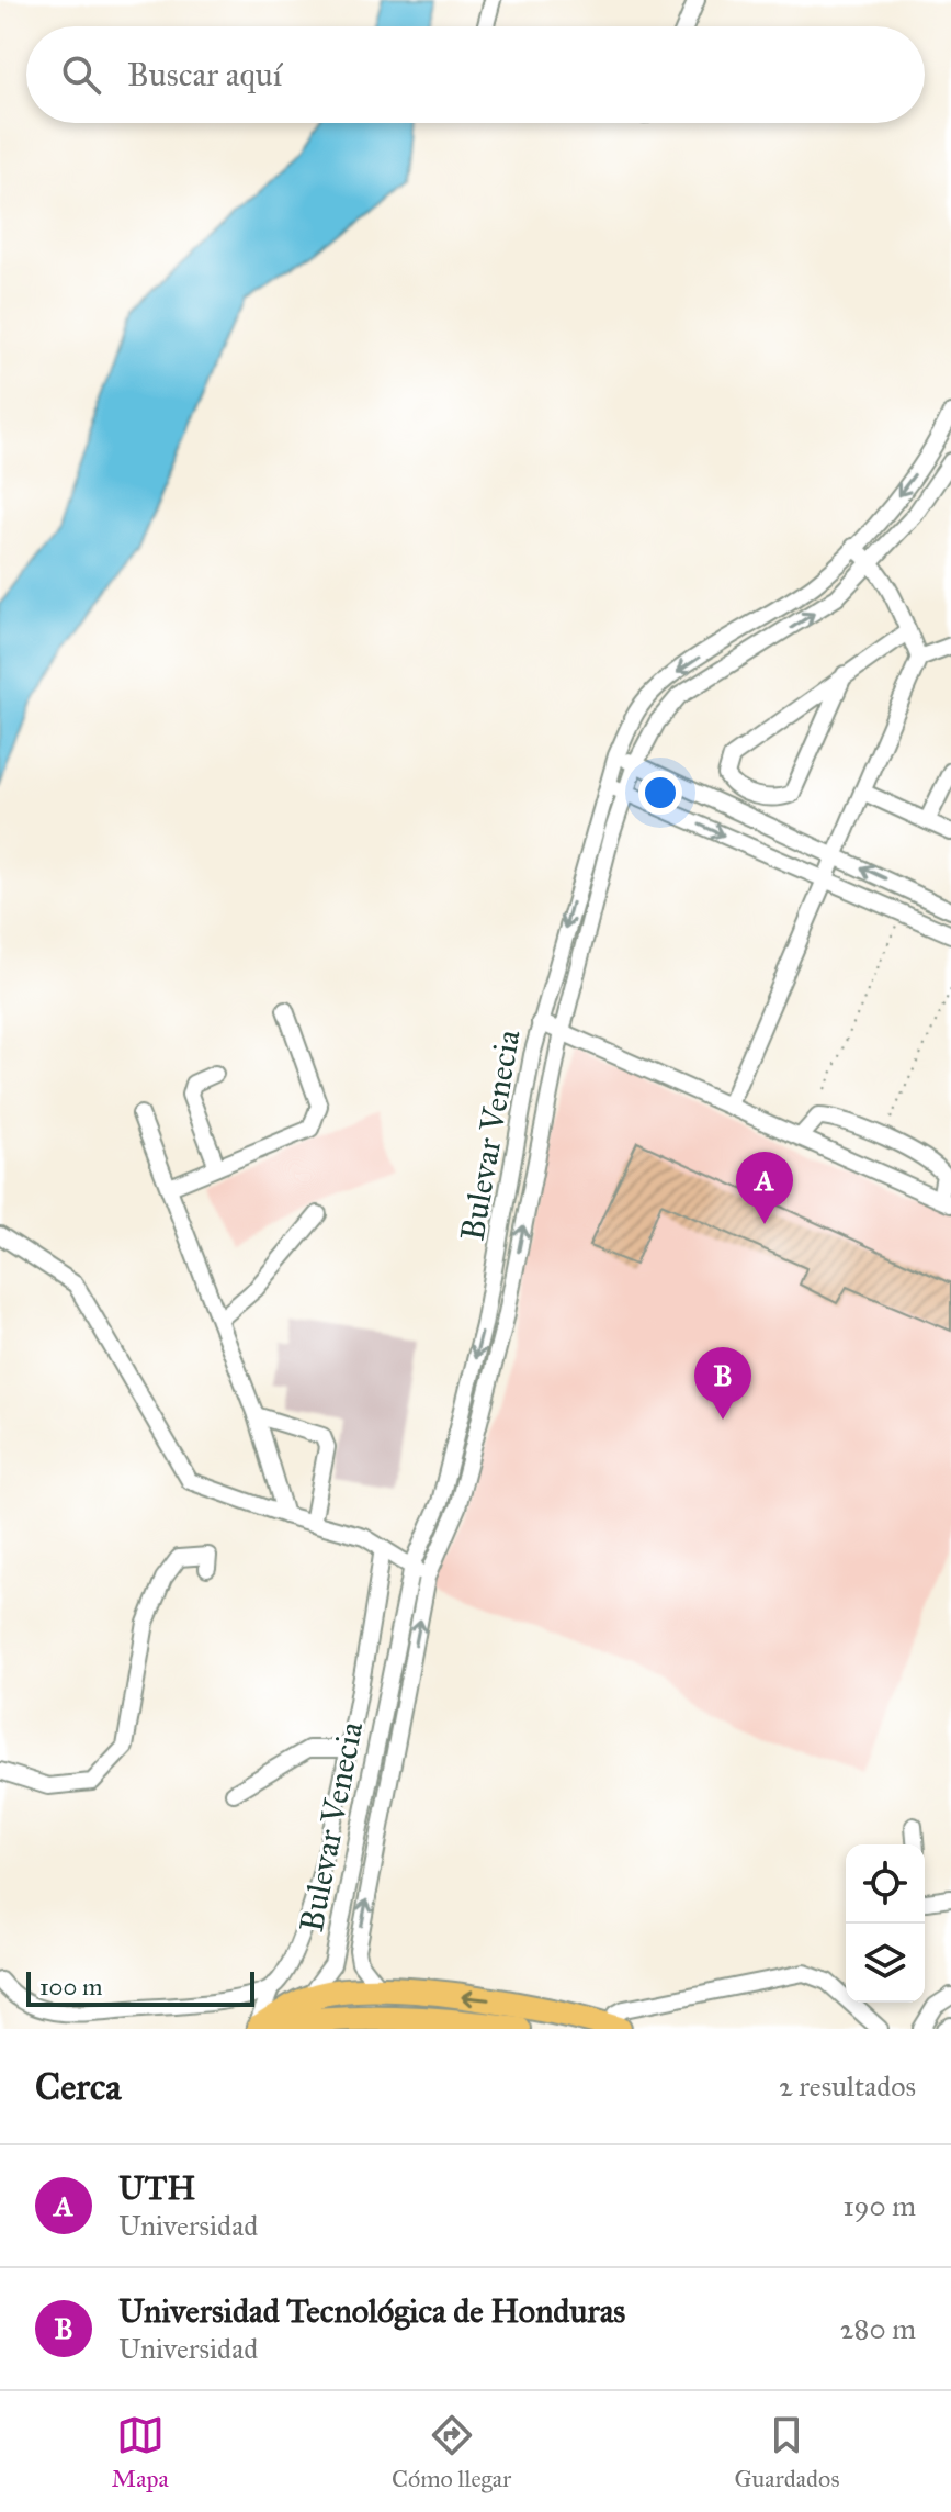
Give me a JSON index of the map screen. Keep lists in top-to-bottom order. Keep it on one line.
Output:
{"streets":{"street":["Bulevar Venecia"]},"scale_bar":"100 m","page":{"search":"Buscar aquí","pins":["A","B"],"scale":"100 m","heading":["Cerca","2 resultados"],"list":[{"mark":"A","name":"UTH","note":"Universidad","value":"190 m"},{"mark":"B","name":"Universidad Tecnológica de Honduras","note":"Universidad","value":"280 m"}],"nav":["Mapa","Cómo llegar","Guardados"]}}
